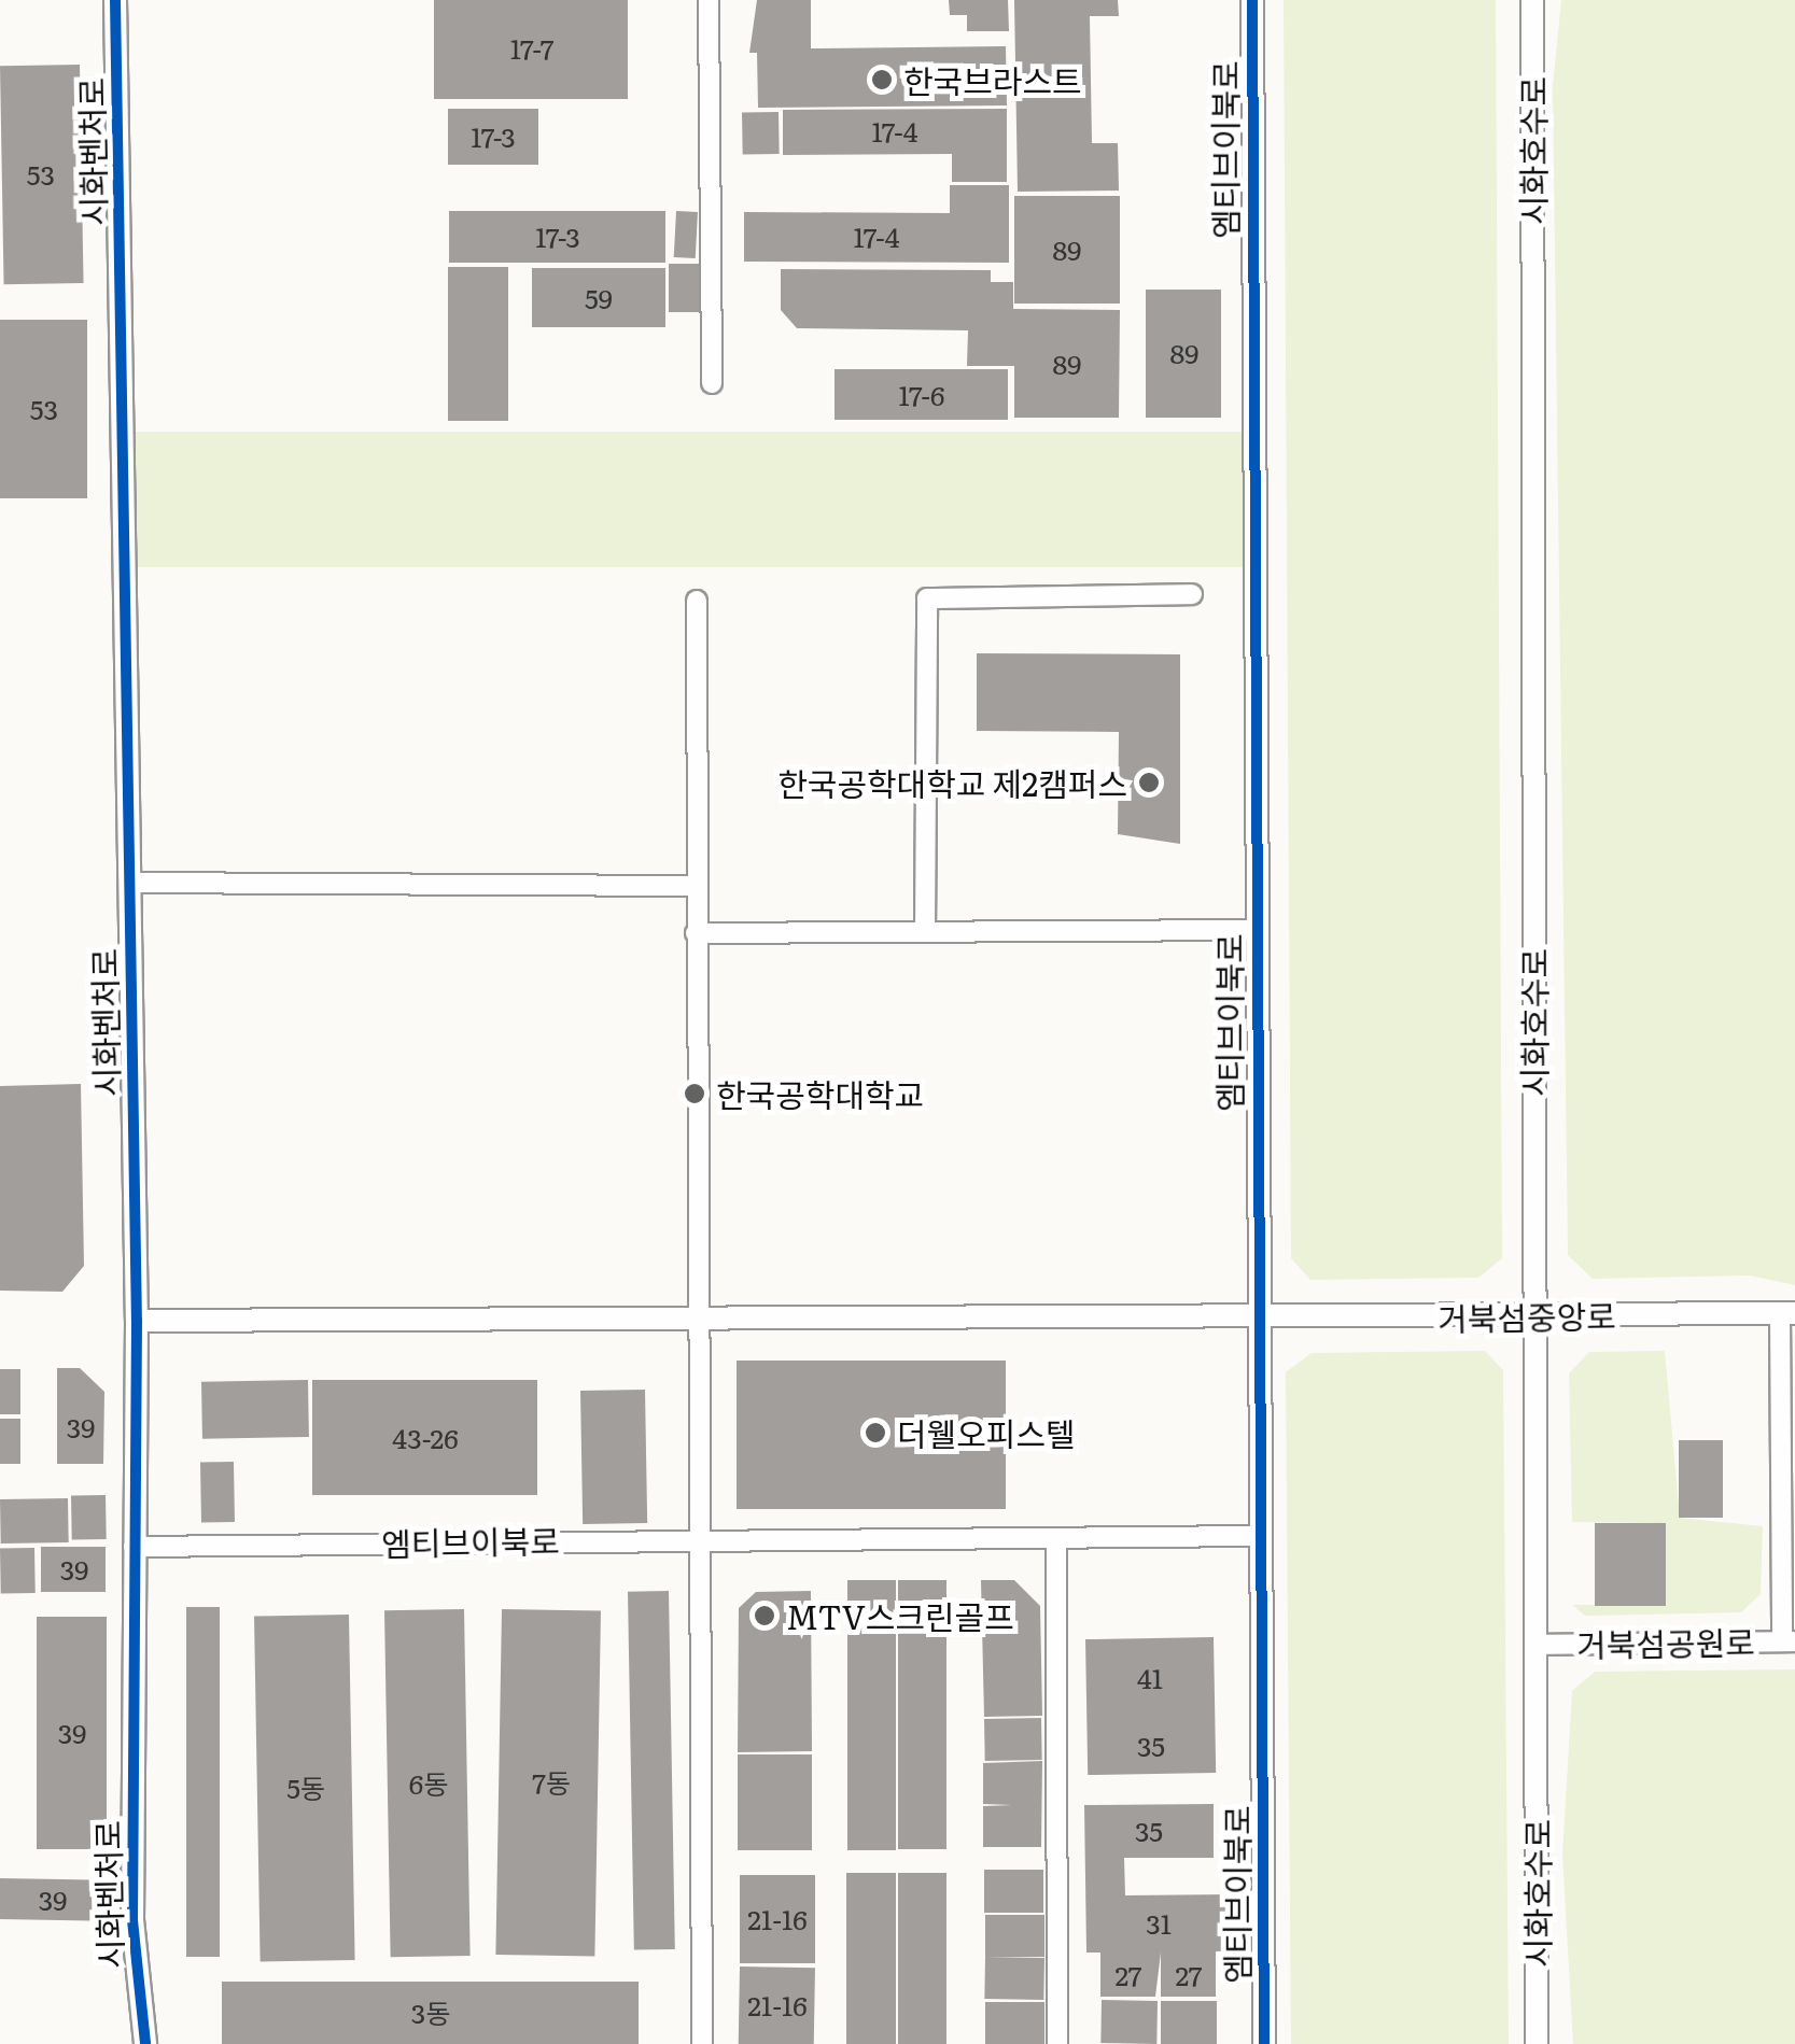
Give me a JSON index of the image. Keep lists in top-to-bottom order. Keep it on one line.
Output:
{"streets":{"street":["엠티브이북로","시화호수로","시화벤처로","거북섬중앙로","거북섬공원로"]},"crossings":[["엠티브이북로","시화벤처로"],["엠티브이북로","거북섬중앙로"],["시화호수로","거북섬중앙로"],["시화호수로","거북섬공원로"]],"places":["한국브라스트","한국공학대학교 제2캠퍼스","한국공학대학교","더웰오피스텔","MTV스크린골프"],"house_numbers":["17-7","17-4","17-3","53","17-3","17-4","89","59","89","89","17-6","53","39","43-26","39","41","39","35","7동","6동","5동","35","39","21-16","31","27","27","21-16","3동"]}
